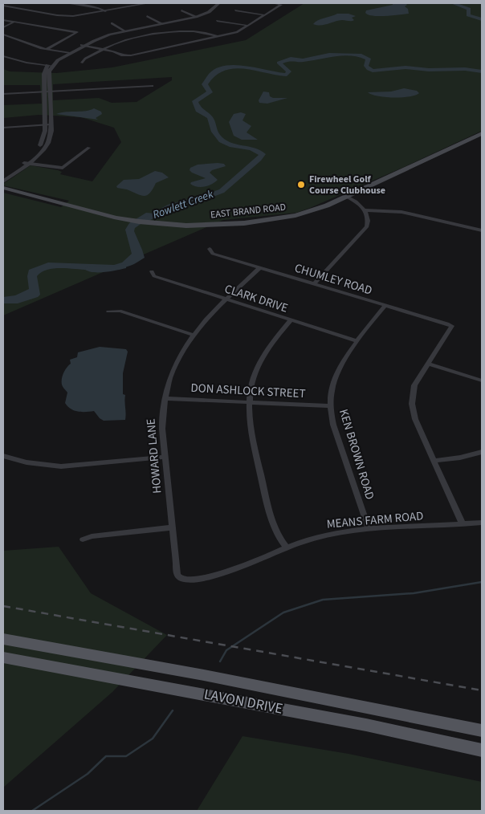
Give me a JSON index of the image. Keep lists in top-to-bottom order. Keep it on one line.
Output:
{"streets":{"main road":["EAST BRAND ROAD","LAVON DRIVE"],"street":["CHUMLEY ROAD","CLARK DRIVE","DON ASHLOCK STREET","KEN BROWN ROAD","HOWARD LANE","MEANS FARM ROAD"]},"crossings":[["CHUMLEY ROAD","KEN BROWN ROAD"],["CHUMLEY ROAD","HOWARD LANE"],["CLARK DRIVE","KEN BROWN ROAD"],["CLARK DRIVE","HOWARD LANE"],["DON ASHLOCK STREET","KEN BROWN ROAD"],["DON ASHLOCK STREET","HOWARD LANE"],["KEN BROWN ROAD","MEANS FARM ROAD"],["HOWARD LANE","MEANS FARM ROAD"]],"water":["Rowlett Creek"],"places":["Firewheel Golf Course Clubhouse"]}
